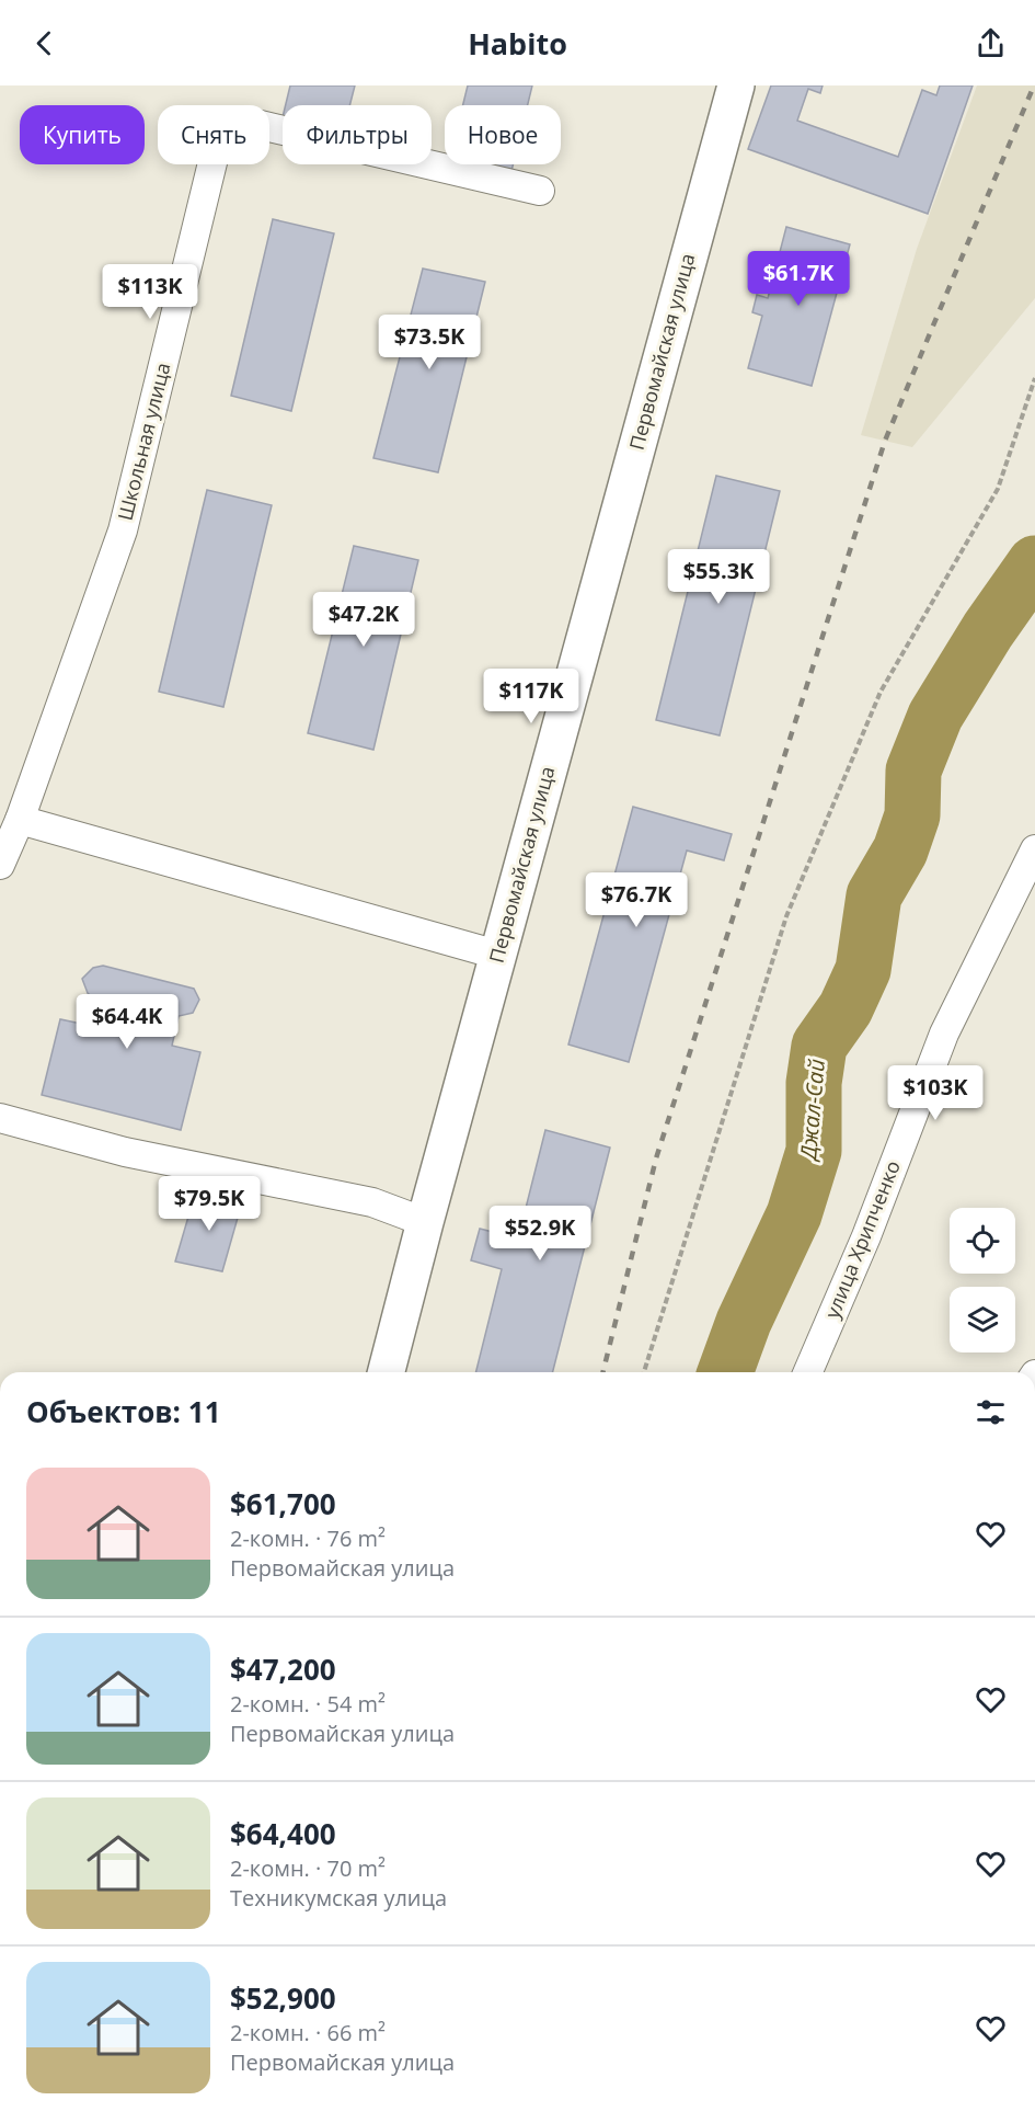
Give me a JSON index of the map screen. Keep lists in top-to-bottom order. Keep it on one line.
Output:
{"streets":{"main road":["Первомайская улица"],"street":["Школьная улица","улица Хрипченко"]},"water":["Джал-Сай"],"page":{"header":"Habito","chip":["Купить","Снять","Фильтры","Новое"],"price":["$61.7K","$113K","$73.5K","$55.3K","$47.2K","$117K","$76.7K","$64.4K","$103K","$79.5K","$52.9K"],"heading":"Объектов: 11","list":[{"name":"$61,700","note":"2-комн. · 76 m² · Первомайская улица"},{"name":"$47,200","note":"2-комн. · 54 m² · Первомайская улица"},{"name":"$64,400","note":"2-комн. · 70 m² · Техникумская улица"},{"name":"$52,900","note":"2-комн. · 66 m² · Первомайская улица"}]}}
